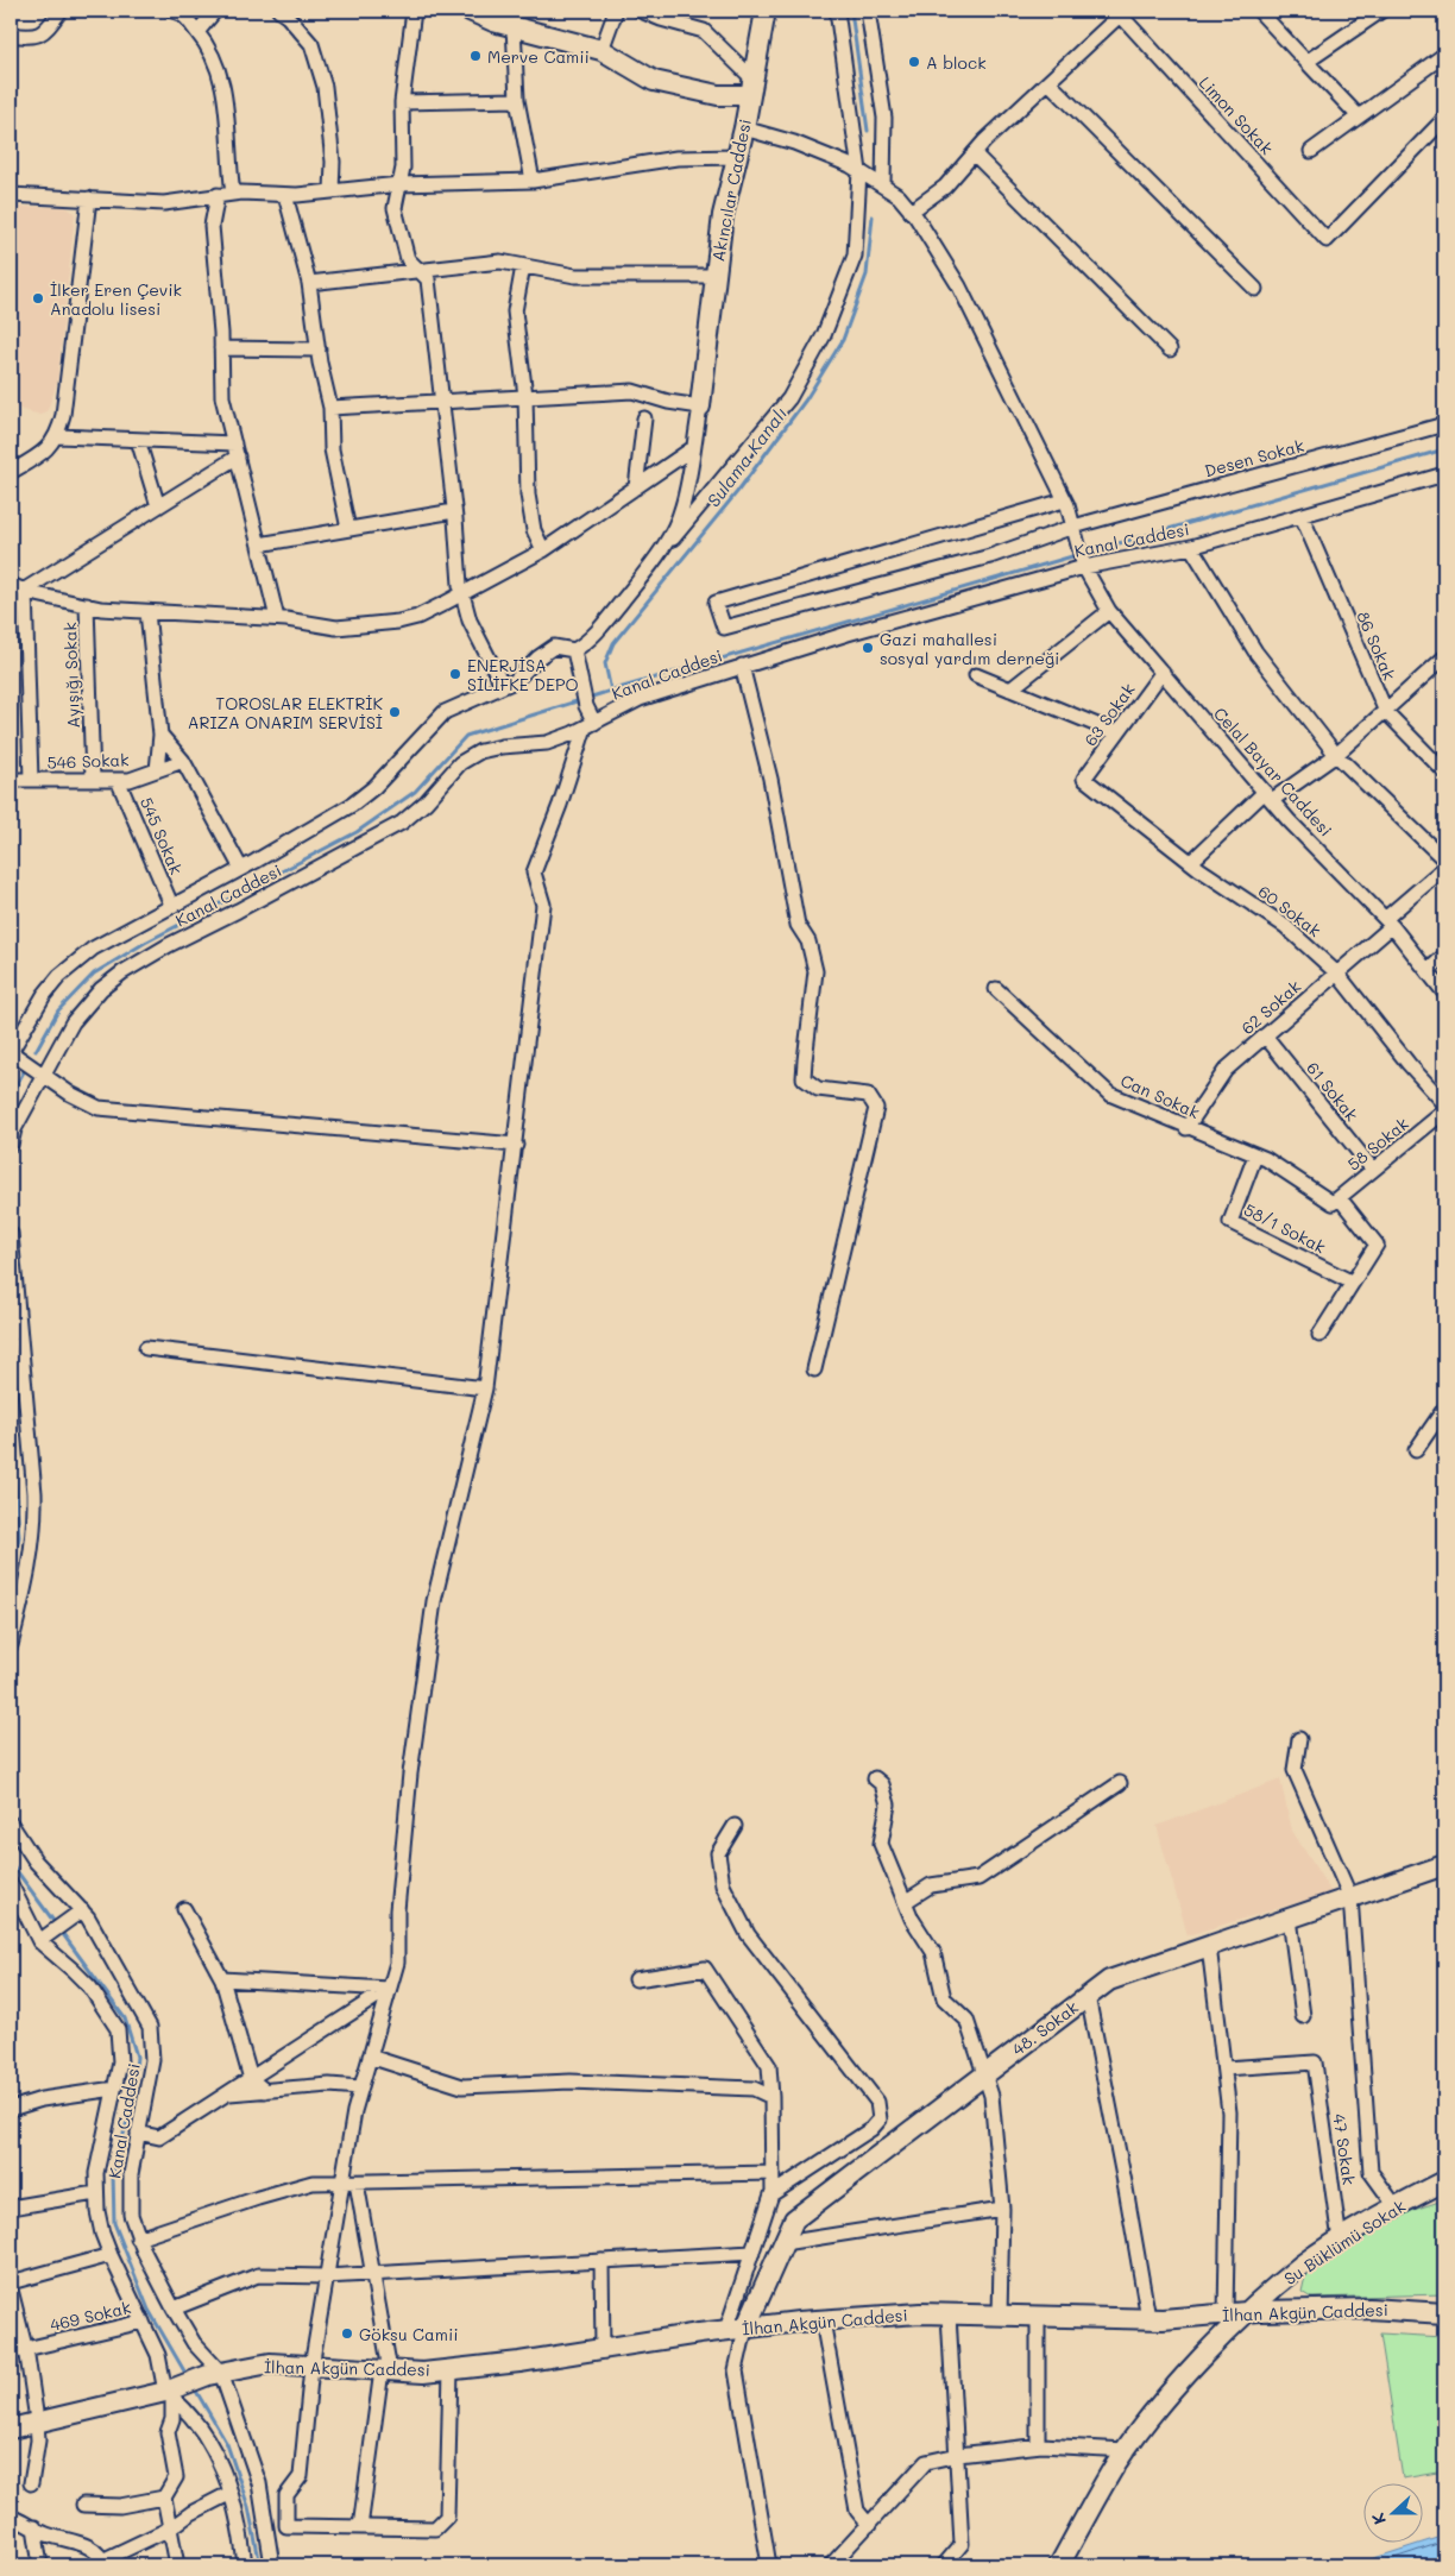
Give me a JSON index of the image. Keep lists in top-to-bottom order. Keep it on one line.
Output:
{"streets":{"main road":["Akıncılar Caddesi","48. Sokak","Su Büklümü Sokak","İlhan Akgün Caddesi"],"street":["Limon Sokak","Desen Sokak","Kanal Caddesi","86 Sokak","Ayışığı Sokak","63 Sokak","546 Sokak","Celal Bayar Caddesi","545 Sokak","60 Sokak","62 Sokak","61 Sokak","Can Sokak","58 Sokak","58/1 Sokak","47 Sokak","469 Sokak"]},"crossings":[["Akıncılar Caddesi","Celal Bayar Caddesi"],["Desen Sokak","Celal Bayar Caddesi"],["Kanal Caddesi","86 Sokak"],["Kanal Caddesi","Celal Bayar Caddesi"],["Kanal Caddesi","İlhan Akgün Caddesi"],["Ayışığı Sokak","546 Sokak"],["63 Sokak","Celal Bayar Caddesi"],["63 Sokak","60 Sokak"],["546 Sokak","545 Sokak"],["Celal Bayar Caddesi","62 Sokak"],["60 Sokak","62 Sokak"],["62 Sokak","61 Sokak"],["62 Sokak","Can Sokak"],["61 Sokak","58 Sokak"],["Can Sokak","58 Sokak"],["Can Sokak","58/1 Sokak"],["48. Sokak","İlhan Akgün Caddesi"],["47 Sokak","Su Büklümü Sokak"],["Su Büklümü Sokak","İlhan Akgün Caddesi"]],"water":["Sulama Kanalı"],"places":["Merve Camii","A block","İlker Eren Çevik Anadolu lisesi","Gazi mahallesi sosyal yardım derneği","ENERJİSA SİLİFKE DEPO","TOROSLAR ELEKTRİK ARIZA ONARIM SERVİSİ","Göksu Camii"],"north":"left"}
